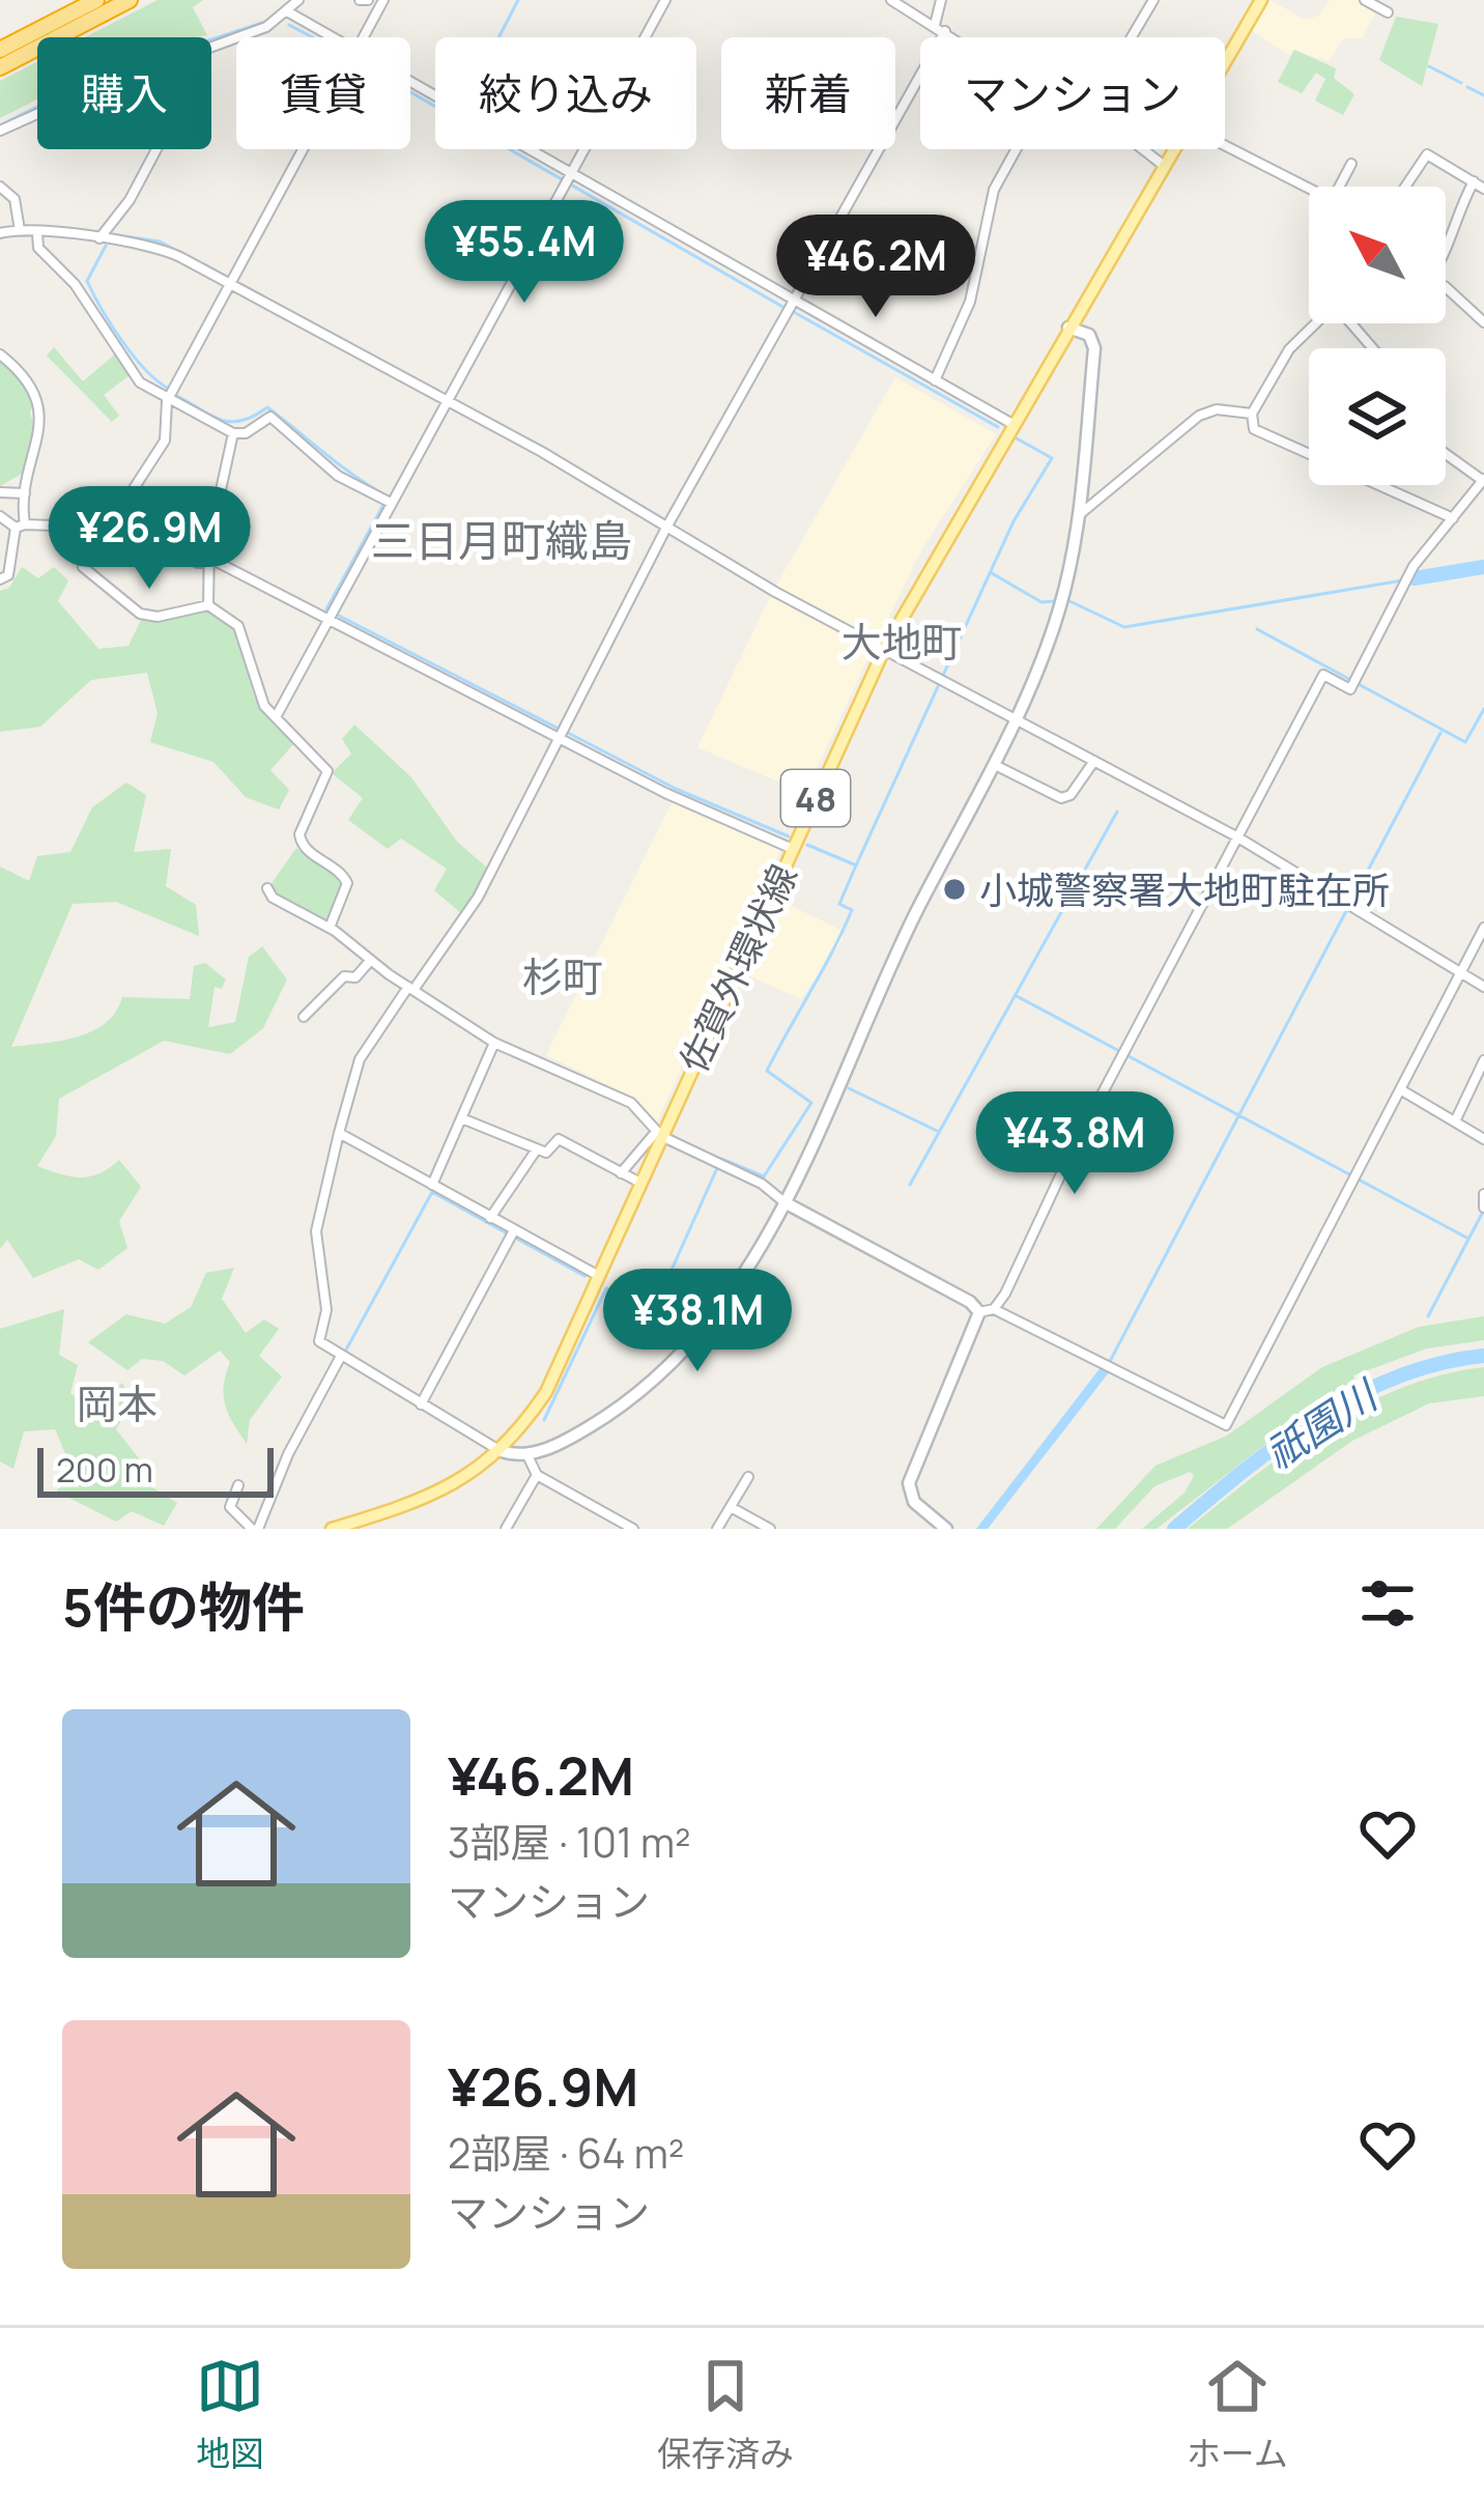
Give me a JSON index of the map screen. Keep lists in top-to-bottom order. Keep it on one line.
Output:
{"streets":{"main road":["48","佐賀外環状線"]},"districts":["三日月町織島","大地町","杉町","岡本"],"water":["祇園川"],"places":["小城警察署大地町駐在所"],"scale_bar":"200 m","north":"top left","page":{"chip":["購入","賃貸","絞り込み","新着","マンション"],"price":["¥55.4M","¥46.2M","¥26.9M","¥43.8M","¥38.1M"],"scale":"200 m","heading":"5件の物件","list":[{"name":"¥46.2M","note":"3部屋 · 101 m² · マンション"},{"name":"¥26.9M","note":"2部屋 · 64 m² · マンション"}],"tabs":["地図","保存済み","ホーム"]}}
